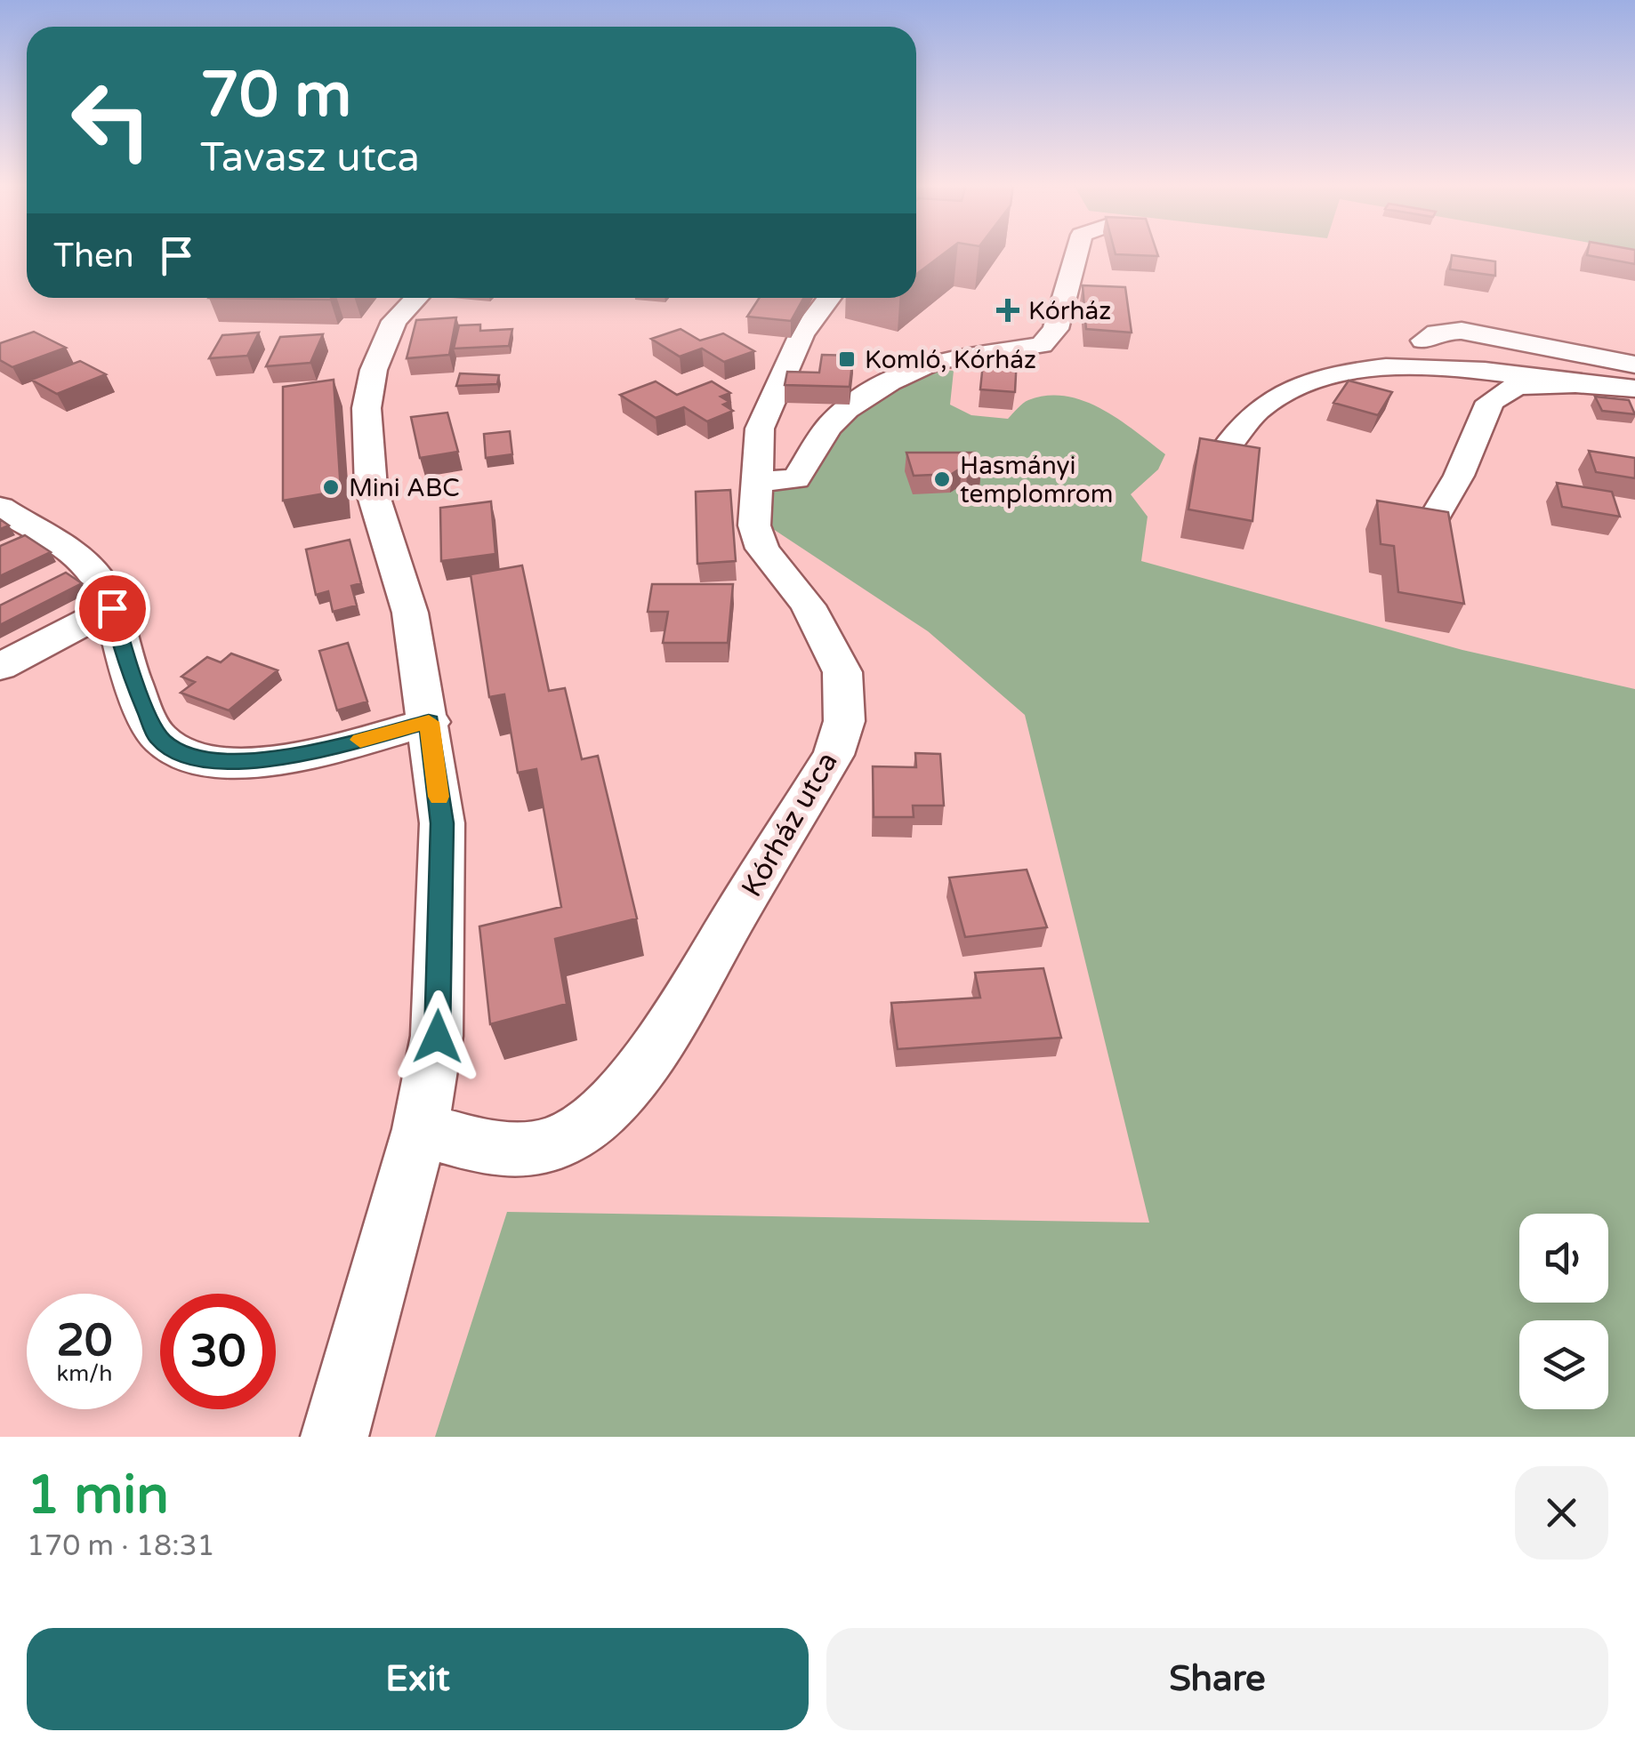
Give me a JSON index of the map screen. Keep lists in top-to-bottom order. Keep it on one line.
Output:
{"streets":{"street":["Kórház utca"]},"places":{"health":["Kórház"],"transit":["Komló, Kórház"],"other":["Hasmányi templomrom","Mini ABC"]},"page":{"turn":["70 m","Tavasz utca"],"then":"Then","speed":"20 km/h","limit":"30","heading":["1 min","170 m · 18:31"],"buttons":["Exit","Share"]}}
